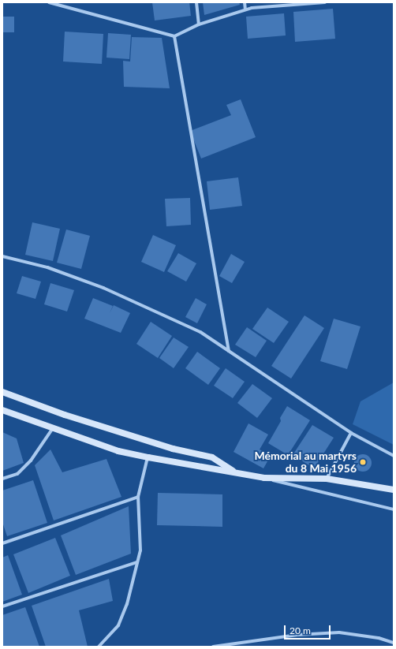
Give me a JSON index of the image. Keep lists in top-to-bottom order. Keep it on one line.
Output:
{"places":["Mémorial au martyrs du 8 Mai 1956"],"scale_bar":"20 m"}
